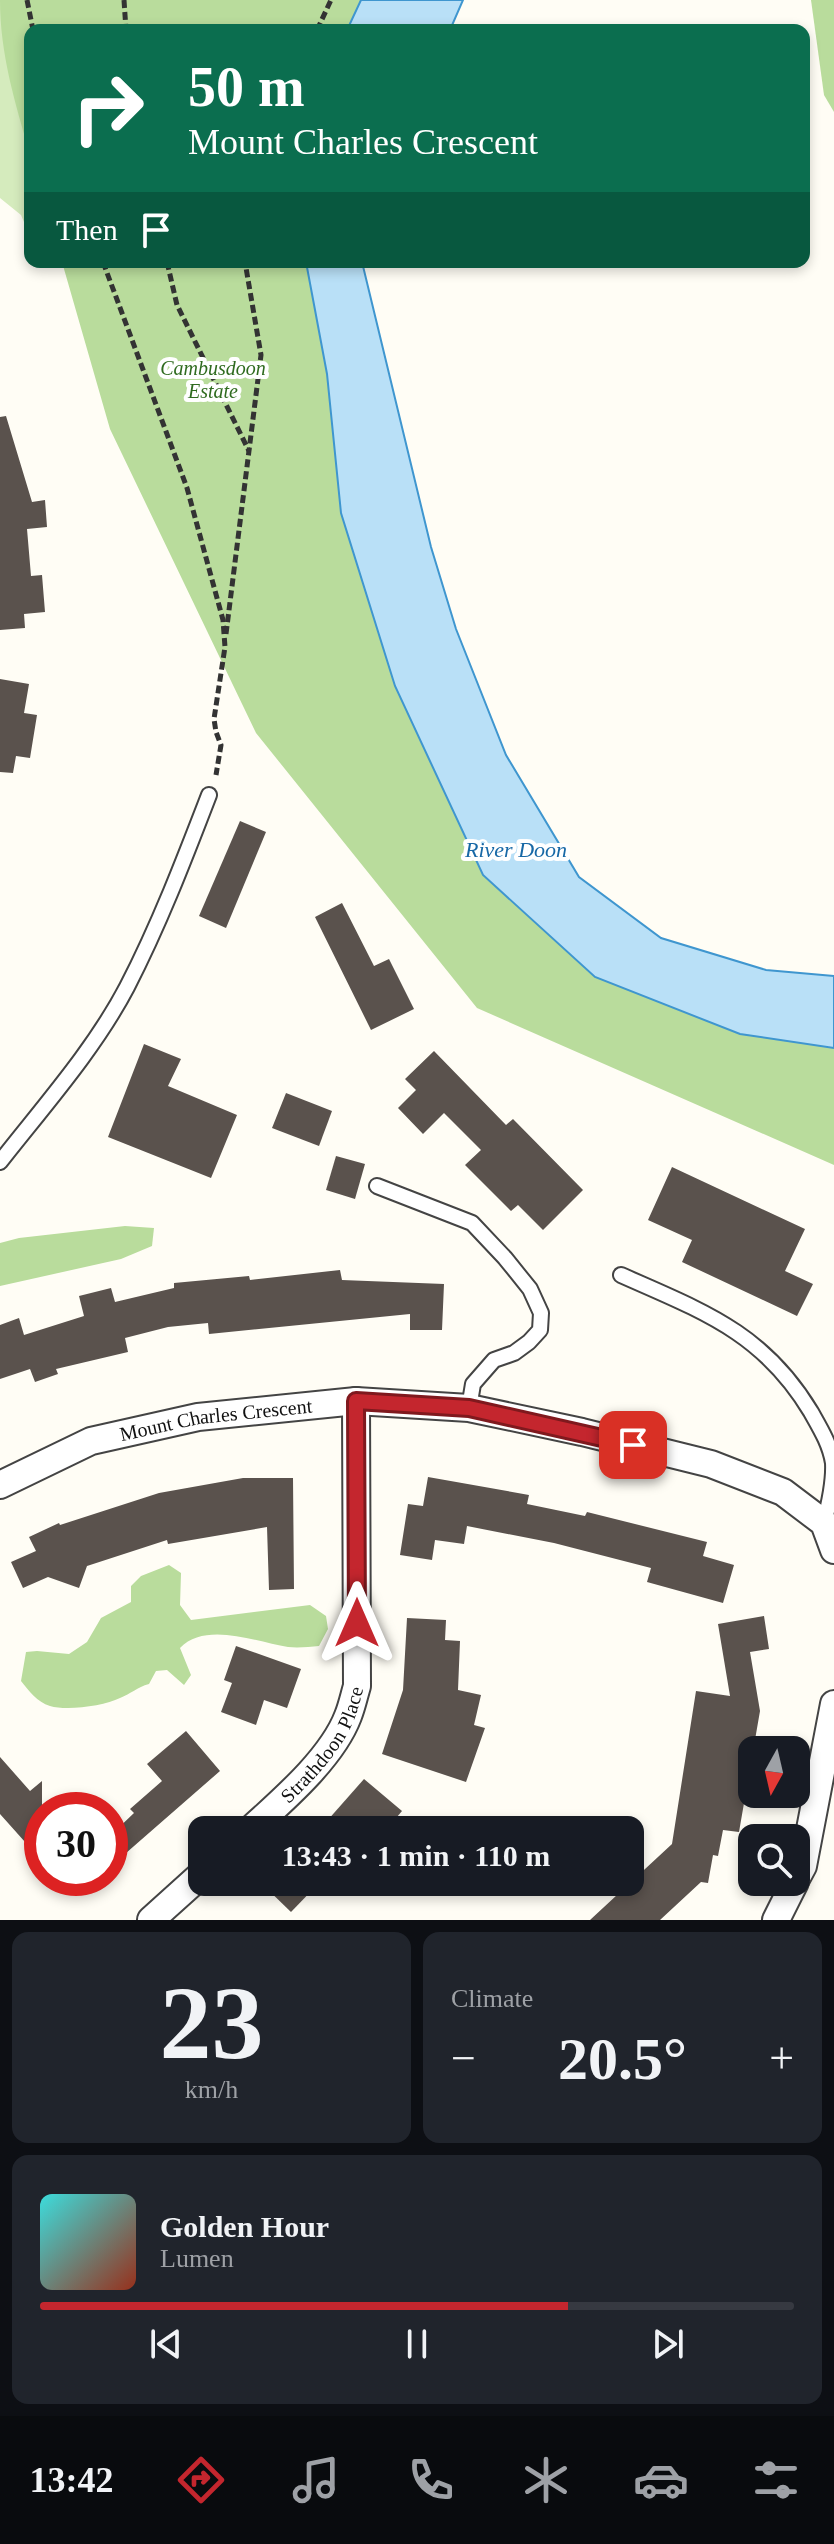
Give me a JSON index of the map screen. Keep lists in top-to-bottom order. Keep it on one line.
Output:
{"streets":{"street":["Mount Charles Crescent","Strathdoon Place"]},"crossings":[["Mount Charles Crescent","Strathdoon Place"]],"water":["River Doon"],"parks":["Cambusdoon Estate"],"north":"bottom","page":{"turn":["50 m","Mount Charles Crescent"],"then":"Then","limit":"30","trip":"13:43 · 1 min · 110 m","tile":[["23","km/h"],"Climate"],"heat":["−","20.5°","+"],"song":["Golden Hour","Lumen"],"tabs":"13:42"}}
